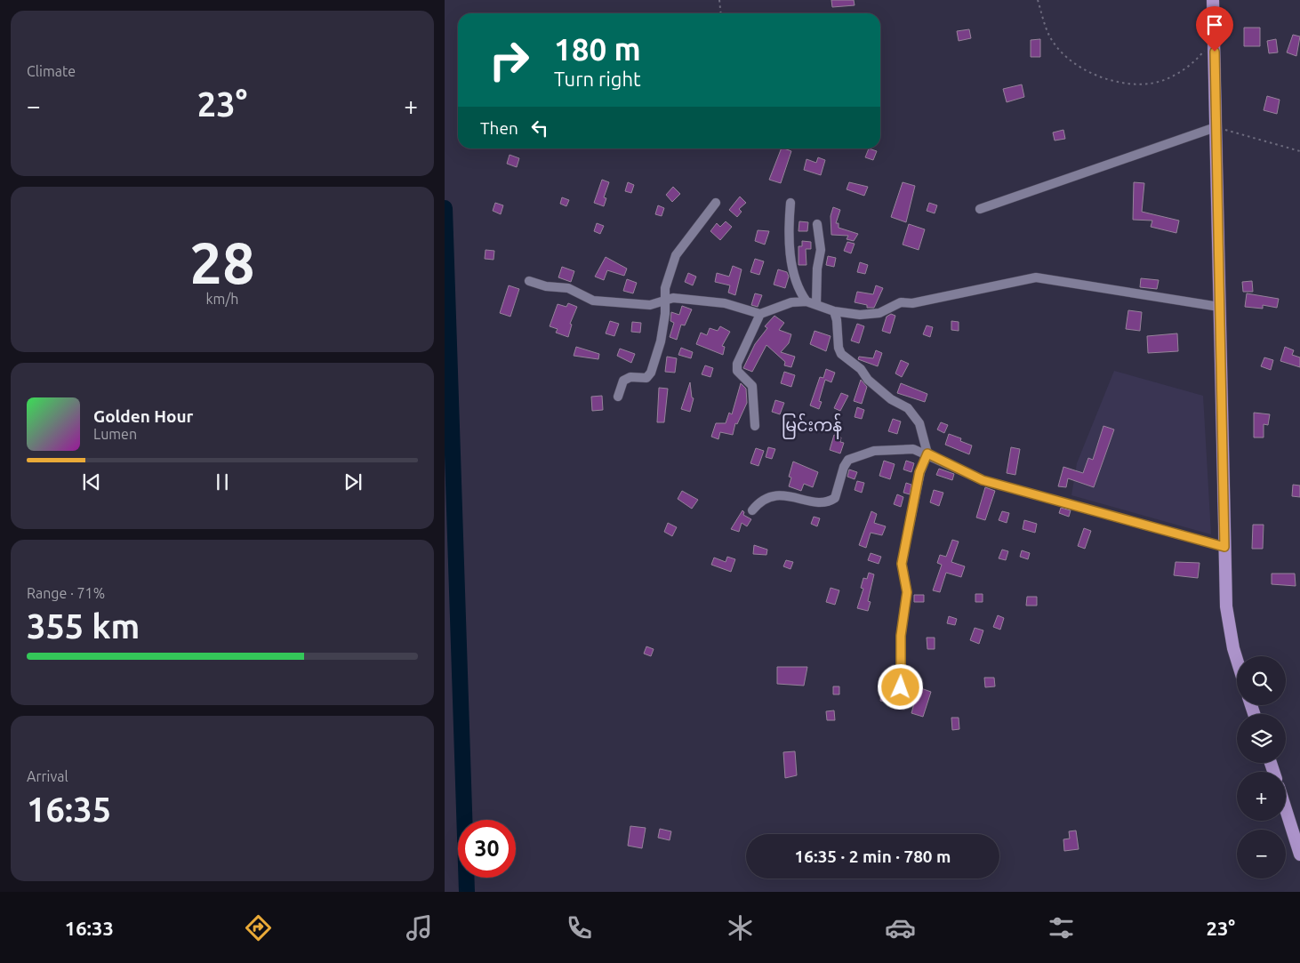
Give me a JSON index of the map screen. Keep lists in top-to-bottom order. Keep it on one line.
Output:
{"districts":["မြင်းကန်"],"page":{"tile":["Climate",["28","km/h"],["Range · 71%","355 km"],["Arrival","16:35"]],"turn":["180 m","Turn right"],"heat":["−","23°","+"],"then":"Then","song":["Golden Hour","Lumen"],"map_buttons":["+","−"],"limit":"30","trip":"16:35 · 2 min · 780 m","tabs":["16:33","23°"]}}
